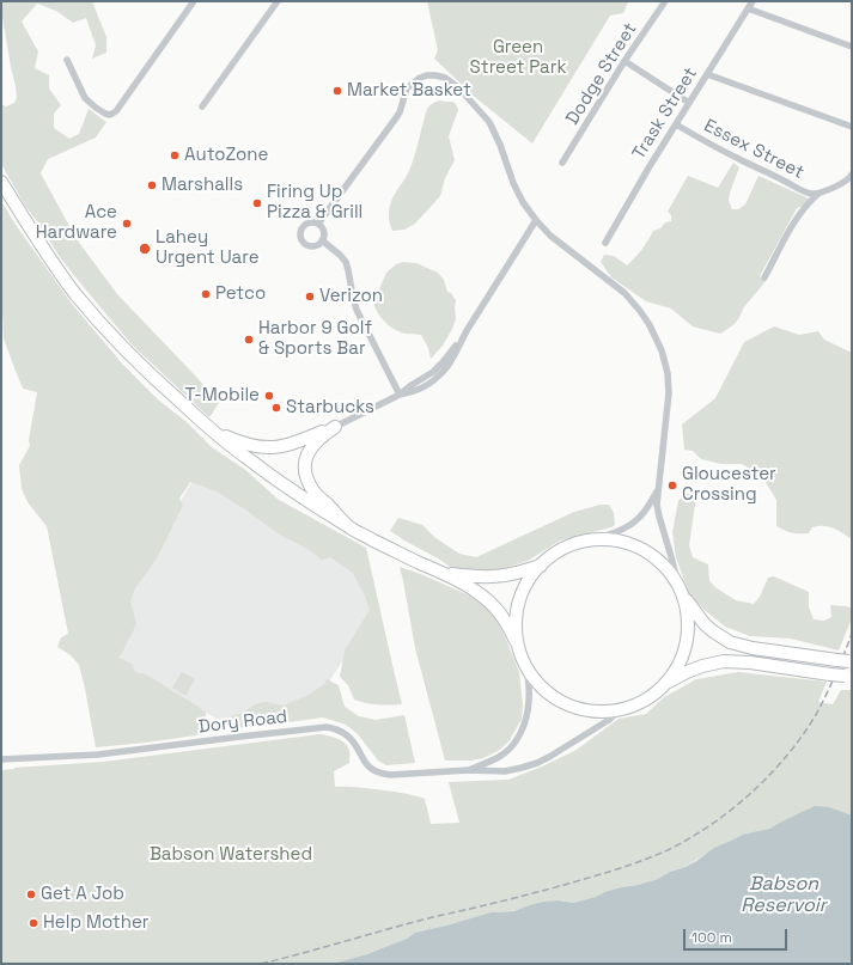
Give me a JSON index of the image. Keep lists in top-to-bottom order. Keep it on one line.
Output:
{"streets":{"street":["Dodge Street","Trask Street","Essex Street","Dory Road"]},"crossings":[["Trask Street","Essex Street"]],"water":["Babson Reservoir"],"parks":["Green Street Park","Babson Watershed"],"places":["Market Basket","AutoZone","Marshalls","Firing Up Pizza & Grill","Ace Hardware","Lahey Urgent Uare","Petco","Verizon","Harbor 9 Golf & Sports Bar","T-Mobile","Starbucks","Gloucester Crossing","Get A Job","Help Mother"],"scale_bar":"100 m"}
